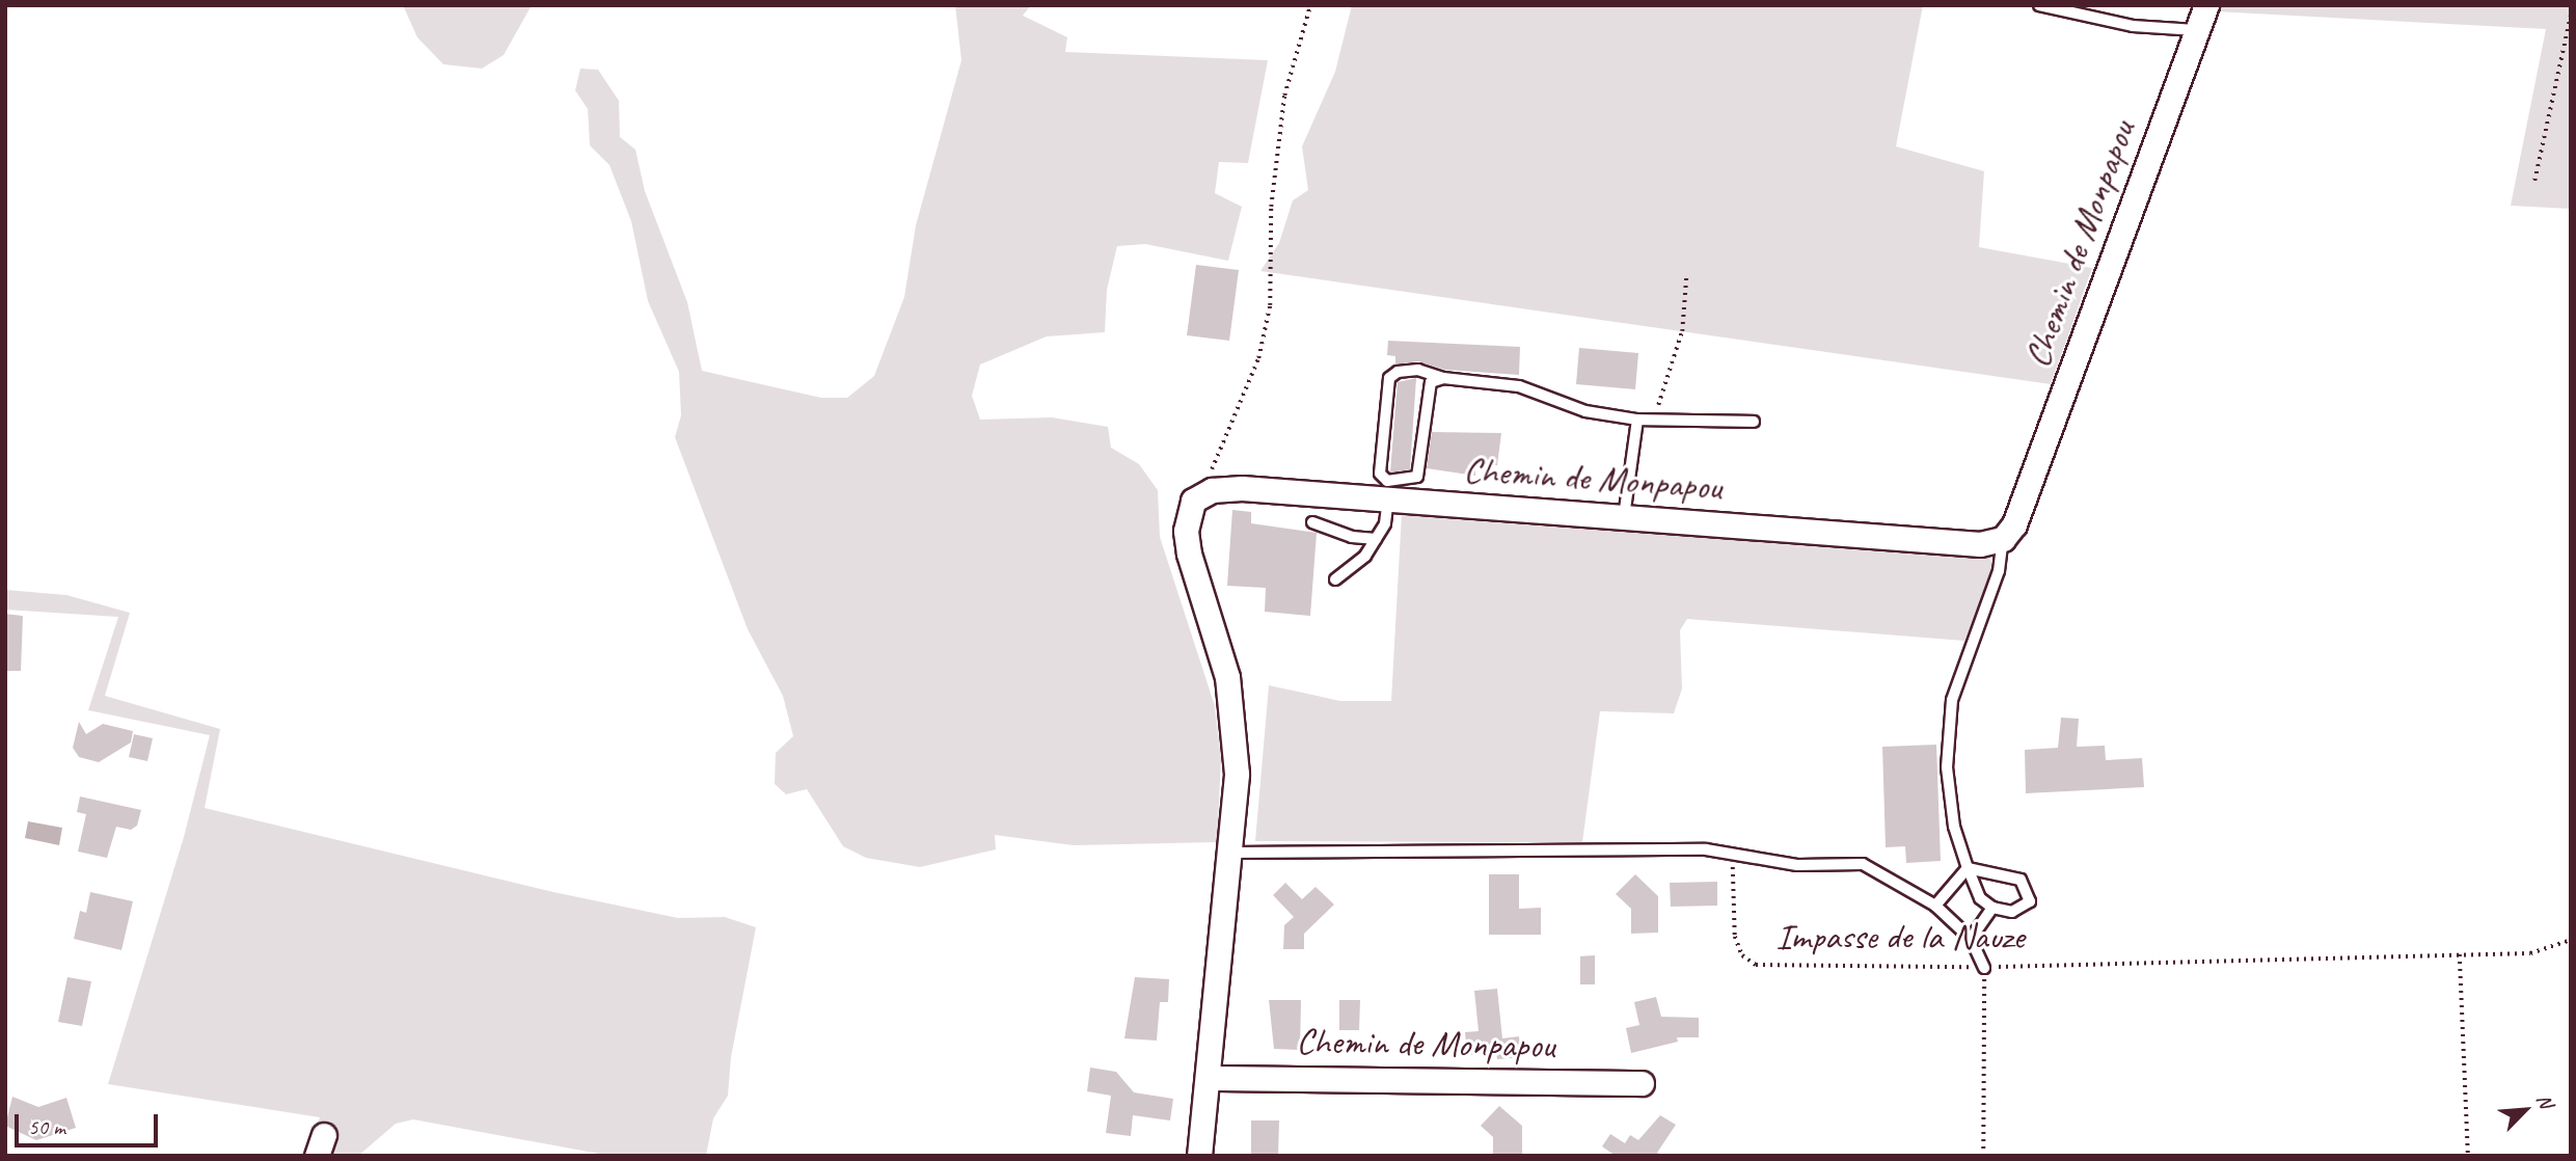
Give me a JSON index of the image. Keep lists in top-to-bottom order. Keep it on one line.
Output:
{"streets":{"street":["Chemin de Monpapou"],"path":["Impasse de la Nauze"]},"scale_bar":"50 m","north":"top right"}
